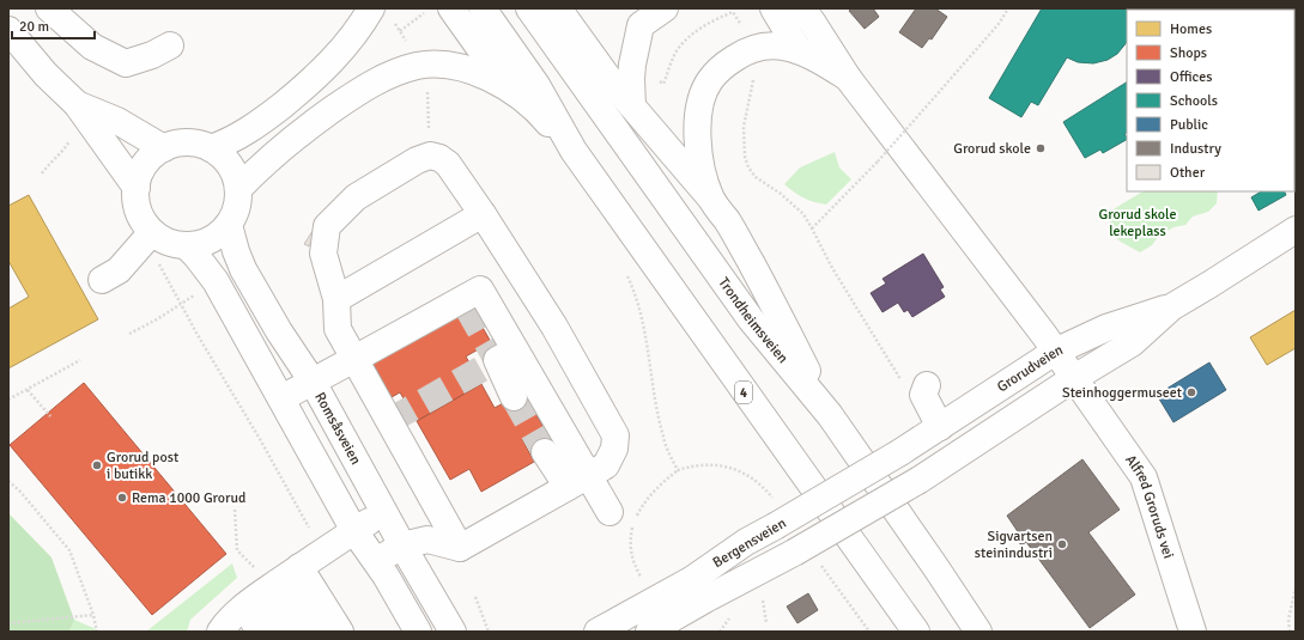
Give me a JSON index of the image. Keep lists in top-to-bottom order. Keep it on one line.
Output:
{"streets":{"main road":["Trondheimsveien","Grorudveien","4","Romsåsveien","Alfred Groruds vei","Bergensveien"]},"crossings":[["Grorudveien","Alfred Groruds vei"],["Grorudveien","Bergensveien"]],"parks":["Grorud skole lekeplass"],"places":["Grorud skole","Steinhoggermuseet","Grorud post i butikk","Rema 1000 Grorud","Sigvartsen steinindustri"],"legend":["Homes","Shops","Offices","Schools","Public","Industry","Other"],"scale_bar":"20 m"}
